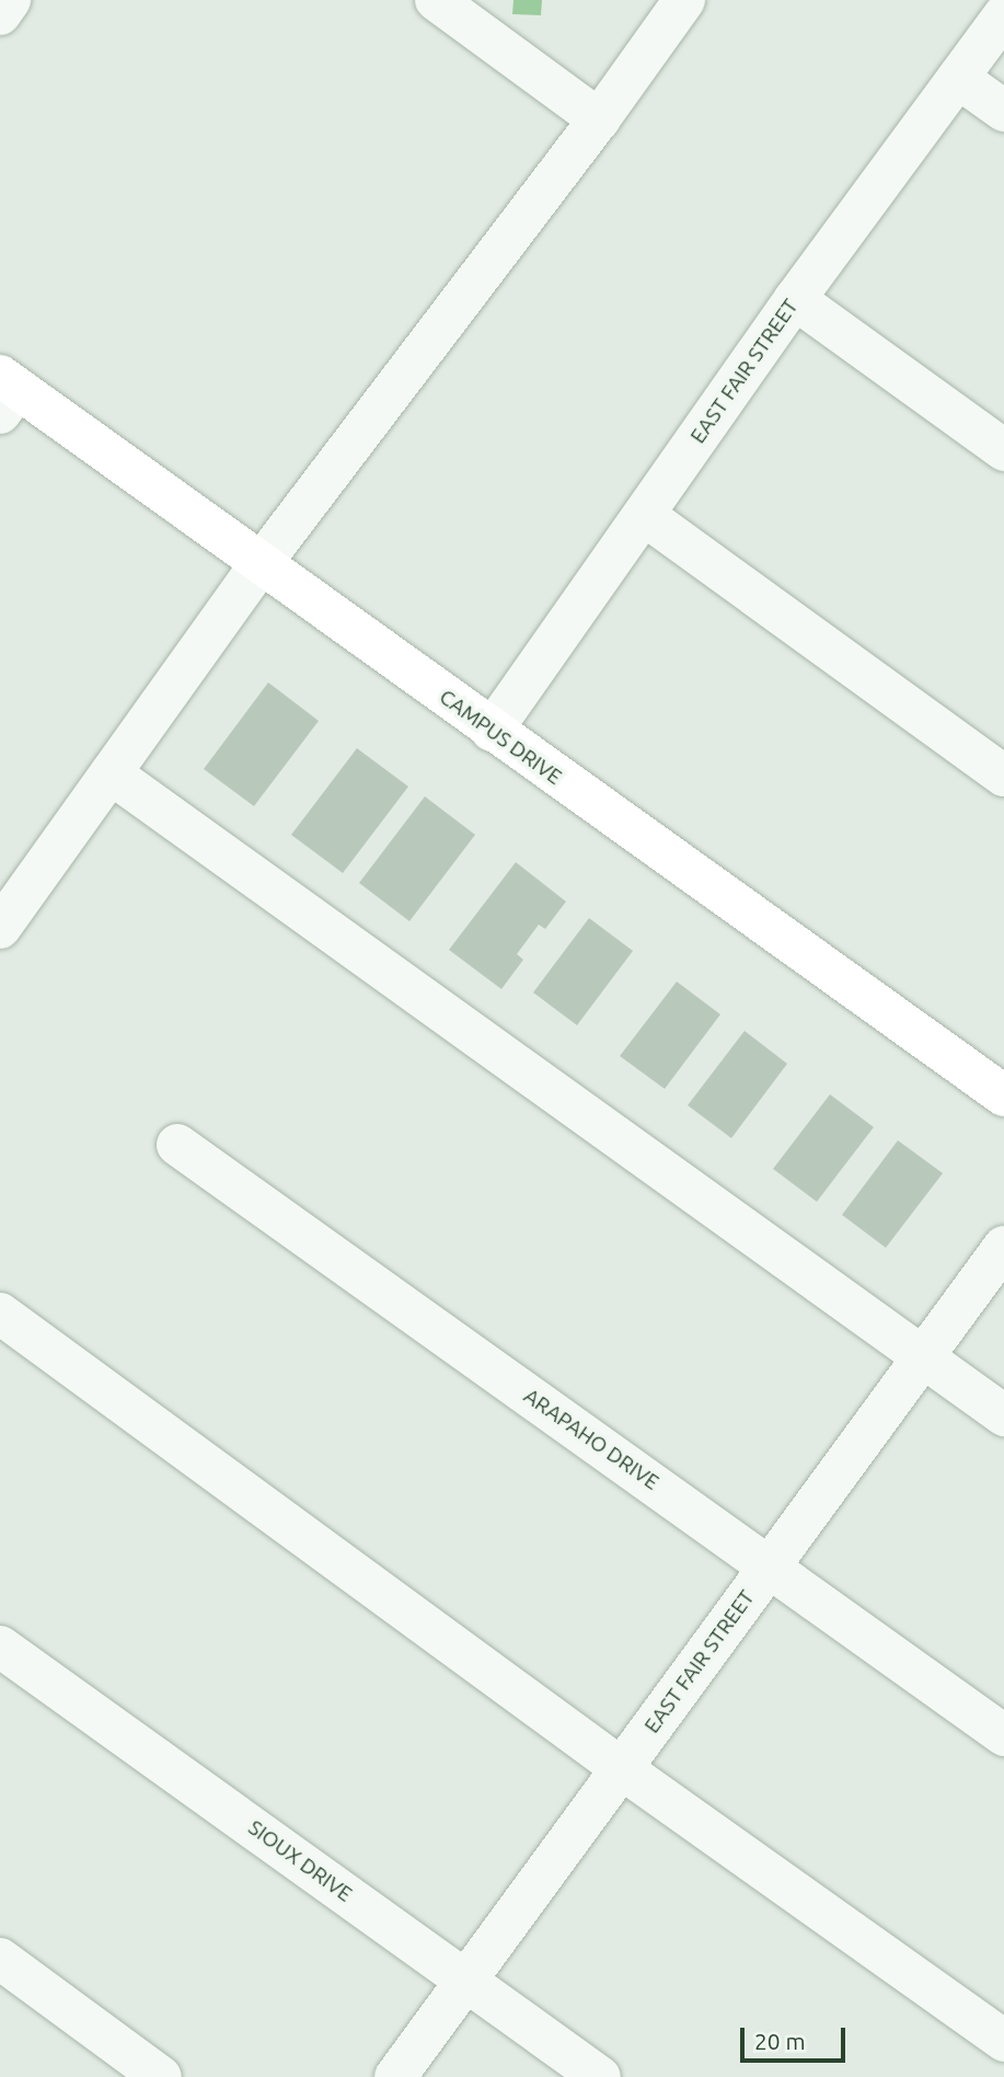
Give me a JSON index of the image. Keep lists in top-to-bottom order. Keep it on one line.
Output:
{"streets":{"main road":["CAMPUS DRIVE"],"street":["EAST FAIR STREET","ARAPAHO DRIVE","SIOUX DRIVE"]},"crossings":[["EAST FAIR STREET","CAMPUS DRIVE"],["EAST FAIR STREET","ARAPAHO DRIVE"],["EAST FAIR STREET","SIOUX DRIVE"]],"scale_bar":"20 m"}
